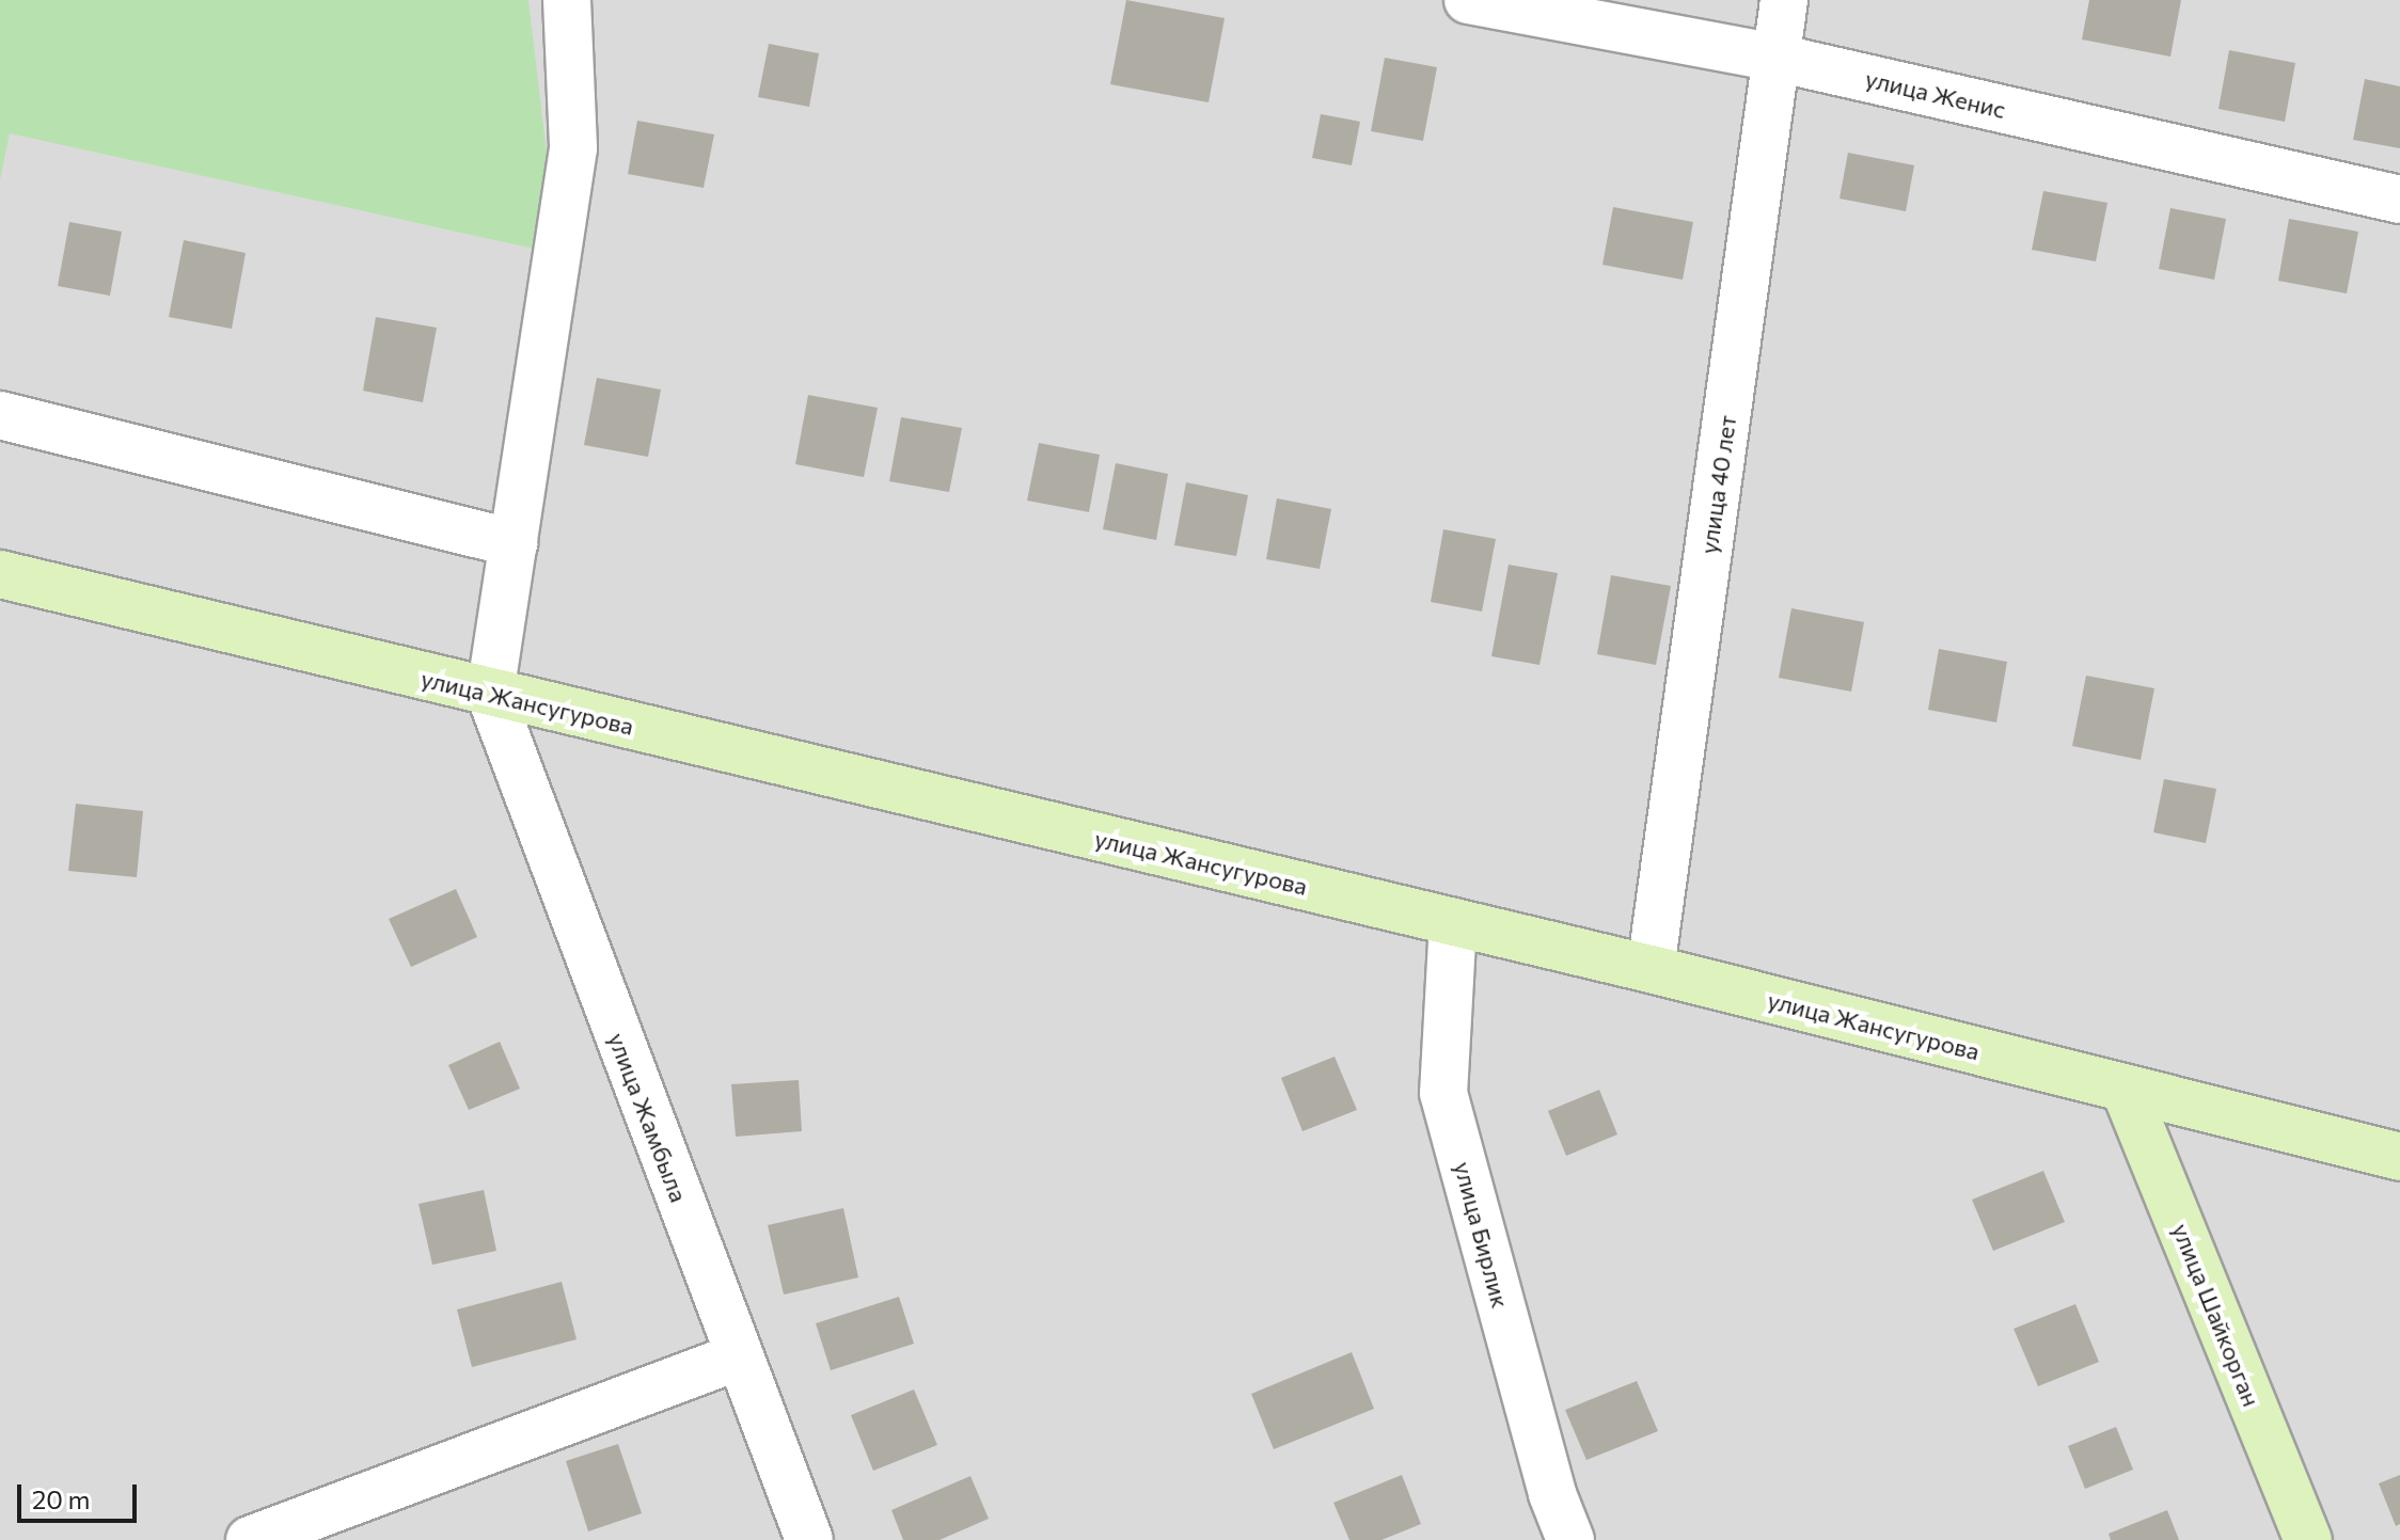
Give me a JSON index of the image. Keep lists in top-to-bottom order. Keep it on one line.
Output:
{"streets":{"main road":["улица Жансугурова","улица Шайкорган"],"street":["улица Женис","улица 40 лет","улица Жамбыла","улица Бирлик"]},"crossings":[["улица Женис","улица 40 лет"],["улица 40 лет","улица Жансугурова"],["улица Жансугурова","улица Жамбыла"],["улица Жансугурова","улица Бирлик"],["улица Жансугурова","улица Шайкорган"]],"scale_bar":"20 m"}
